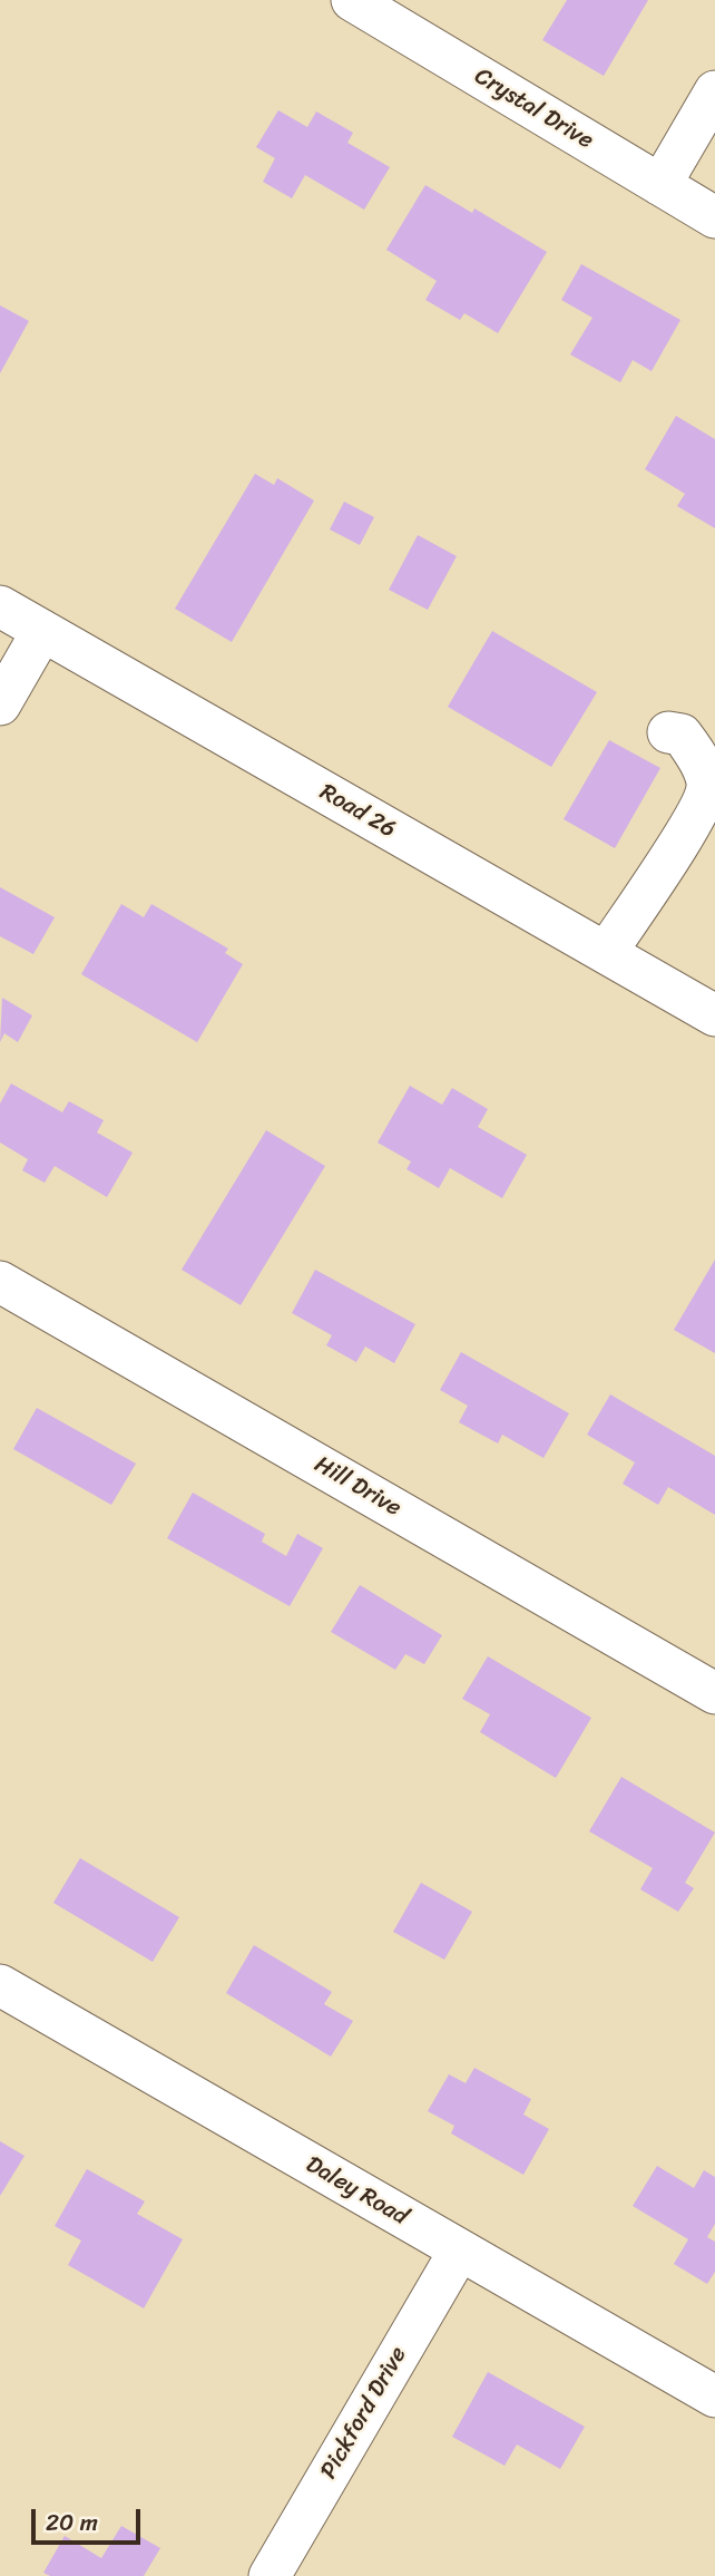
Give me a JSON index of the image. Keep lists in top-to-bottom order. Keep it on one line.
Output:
{"streets":{"street":["Crystal Drive","Road 26","Hill Drive","Daley Road","Pickford Drive"]},"crossings":[["Daley Road","Pickford Drive"]],"scale_bar":"20 m"}
